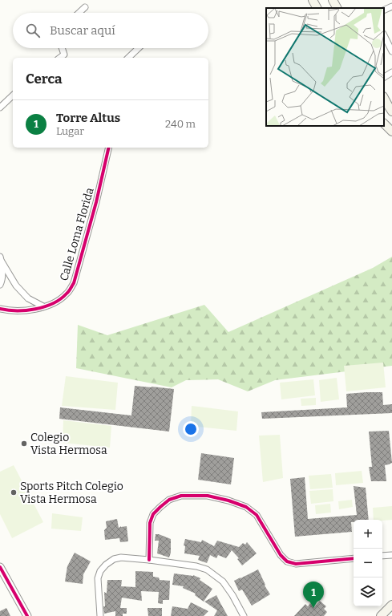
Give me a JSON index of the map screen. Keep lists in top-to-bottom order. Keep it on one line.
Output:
{"streets":{"street":["Calle Loma Florida"]},"places":["Colegio Vista Hermosa","Sports Pitch Colegio Vista Hermosa"],"page":{"search":"Buscar aquí","heading":"Cerca","list":[{"mark":"1","name":"Torre Altus","note":"Lugar","value":"240 m"}],"map_buttons":["+","−"],"pins":"1"}}
